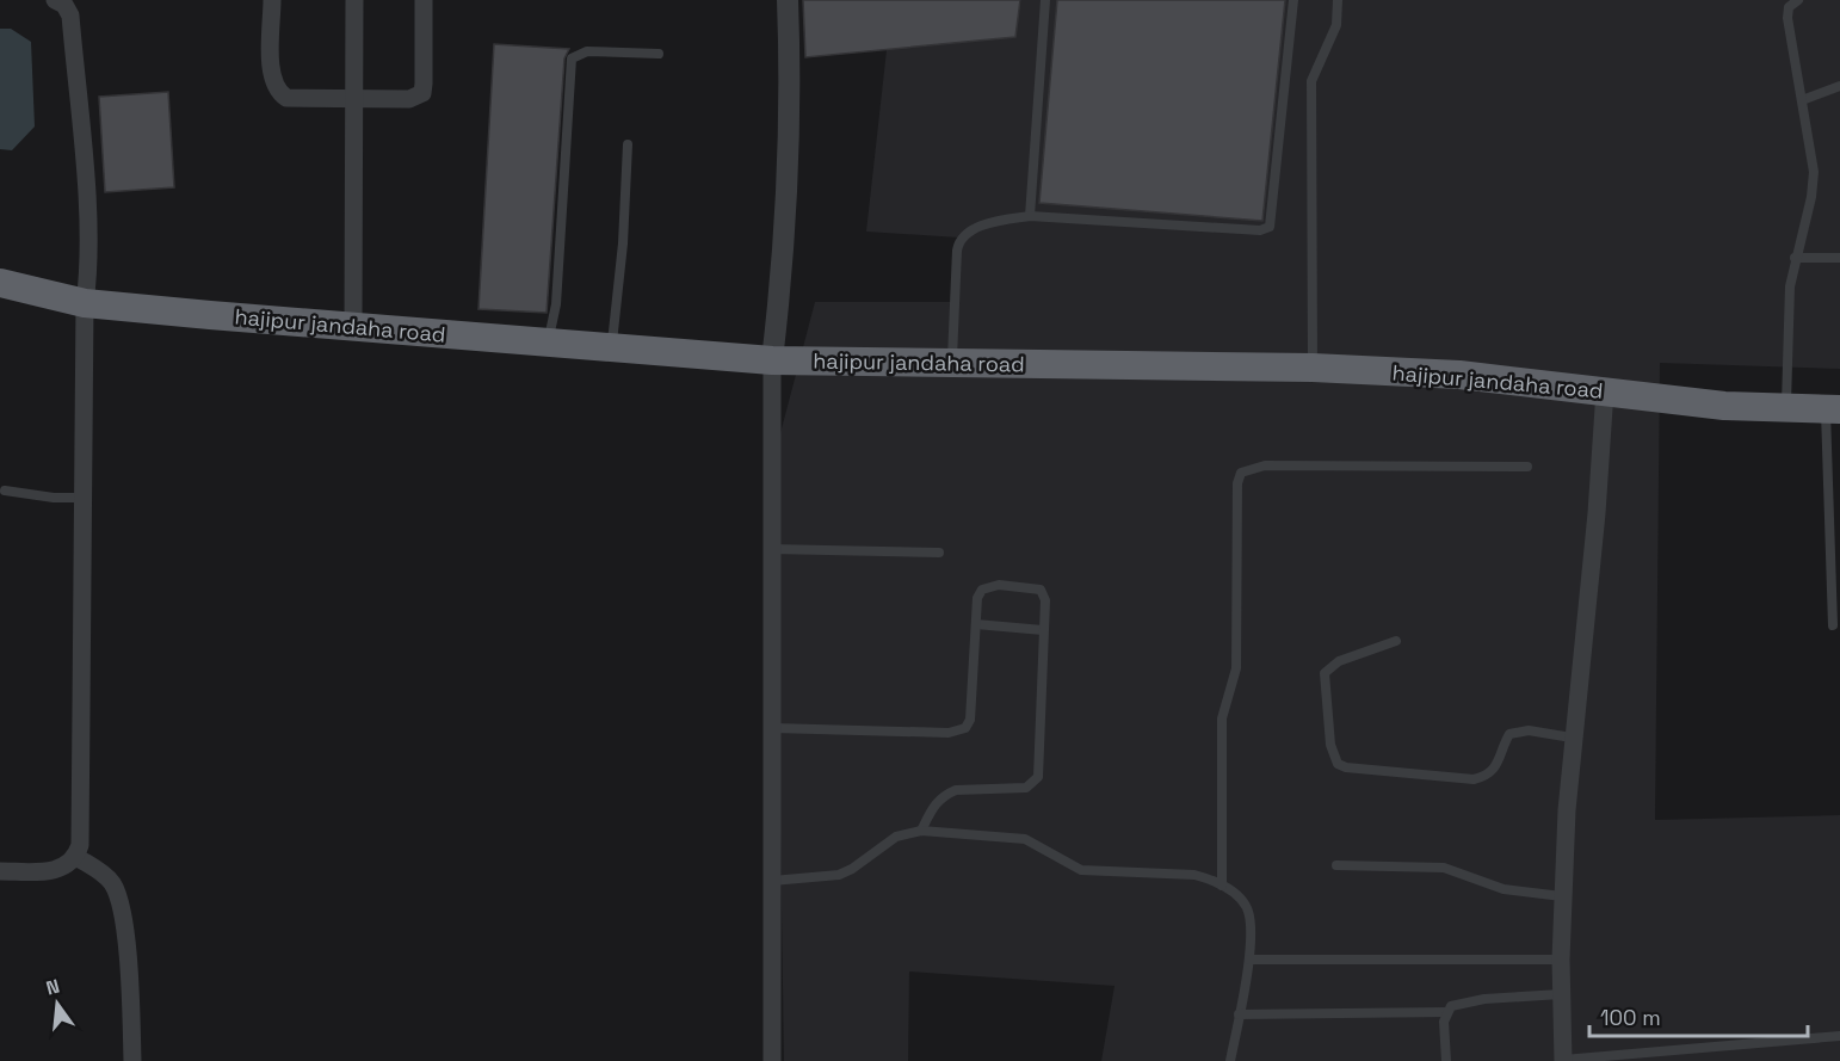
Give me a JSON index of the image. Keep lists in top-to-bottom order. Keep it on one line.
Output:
{"streets":{"highway":["hajipur jandaha road"]},"scale_bar":"100 m","north":"top"}
